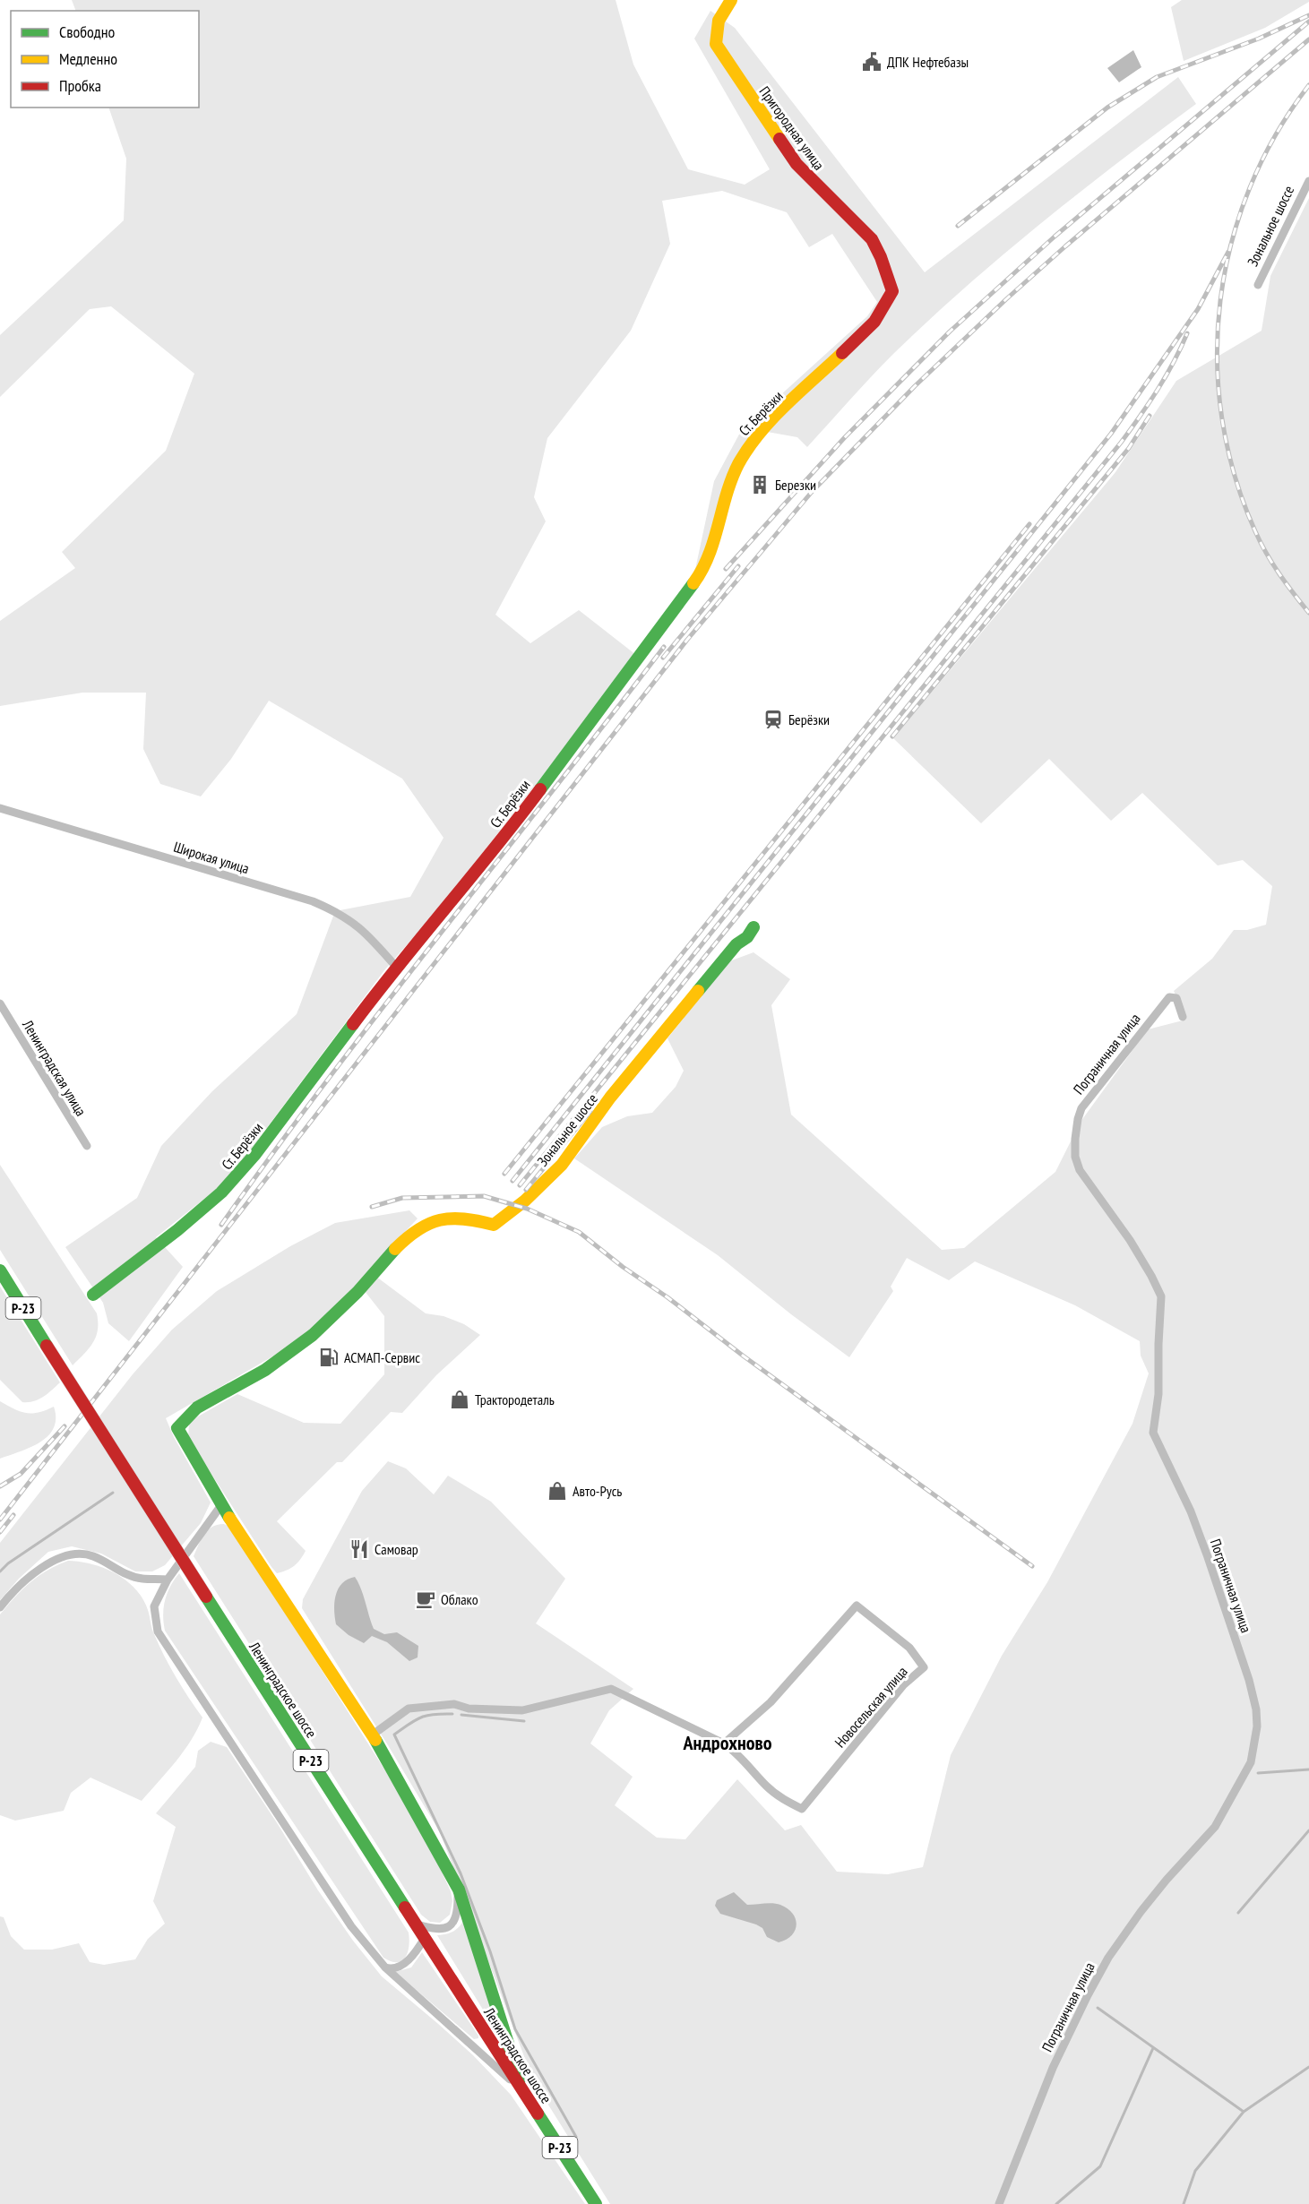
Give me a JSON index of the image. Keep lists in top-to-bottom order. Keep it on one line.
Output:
{"streets":{"main road":["Пригородная улица","Зональное шоссе","Ст. Берёзки","Р-23","Ленинградское шоссе"],"street":["Широкая улица","Пограничная улица","Ленинградская улица","Новосельская улица"]},"crossings":[["Пригородная улица","Ст. Берёзки"],["Ст. Берёзки","Широкая улица"]],"districts":["Андрохново"],"places":{"public building":["ДПК Нефтебазы"],"building":["Березки"],"station":["Берёзки"],"fuel station":["АСМАП-Сервис"],"shop":["Трактородеталь","Авто-Русь"],"restaurant":["Самовар"],"cafe":["Облако"]},"legend":["Свободно","Медленно","Пробка"]}
